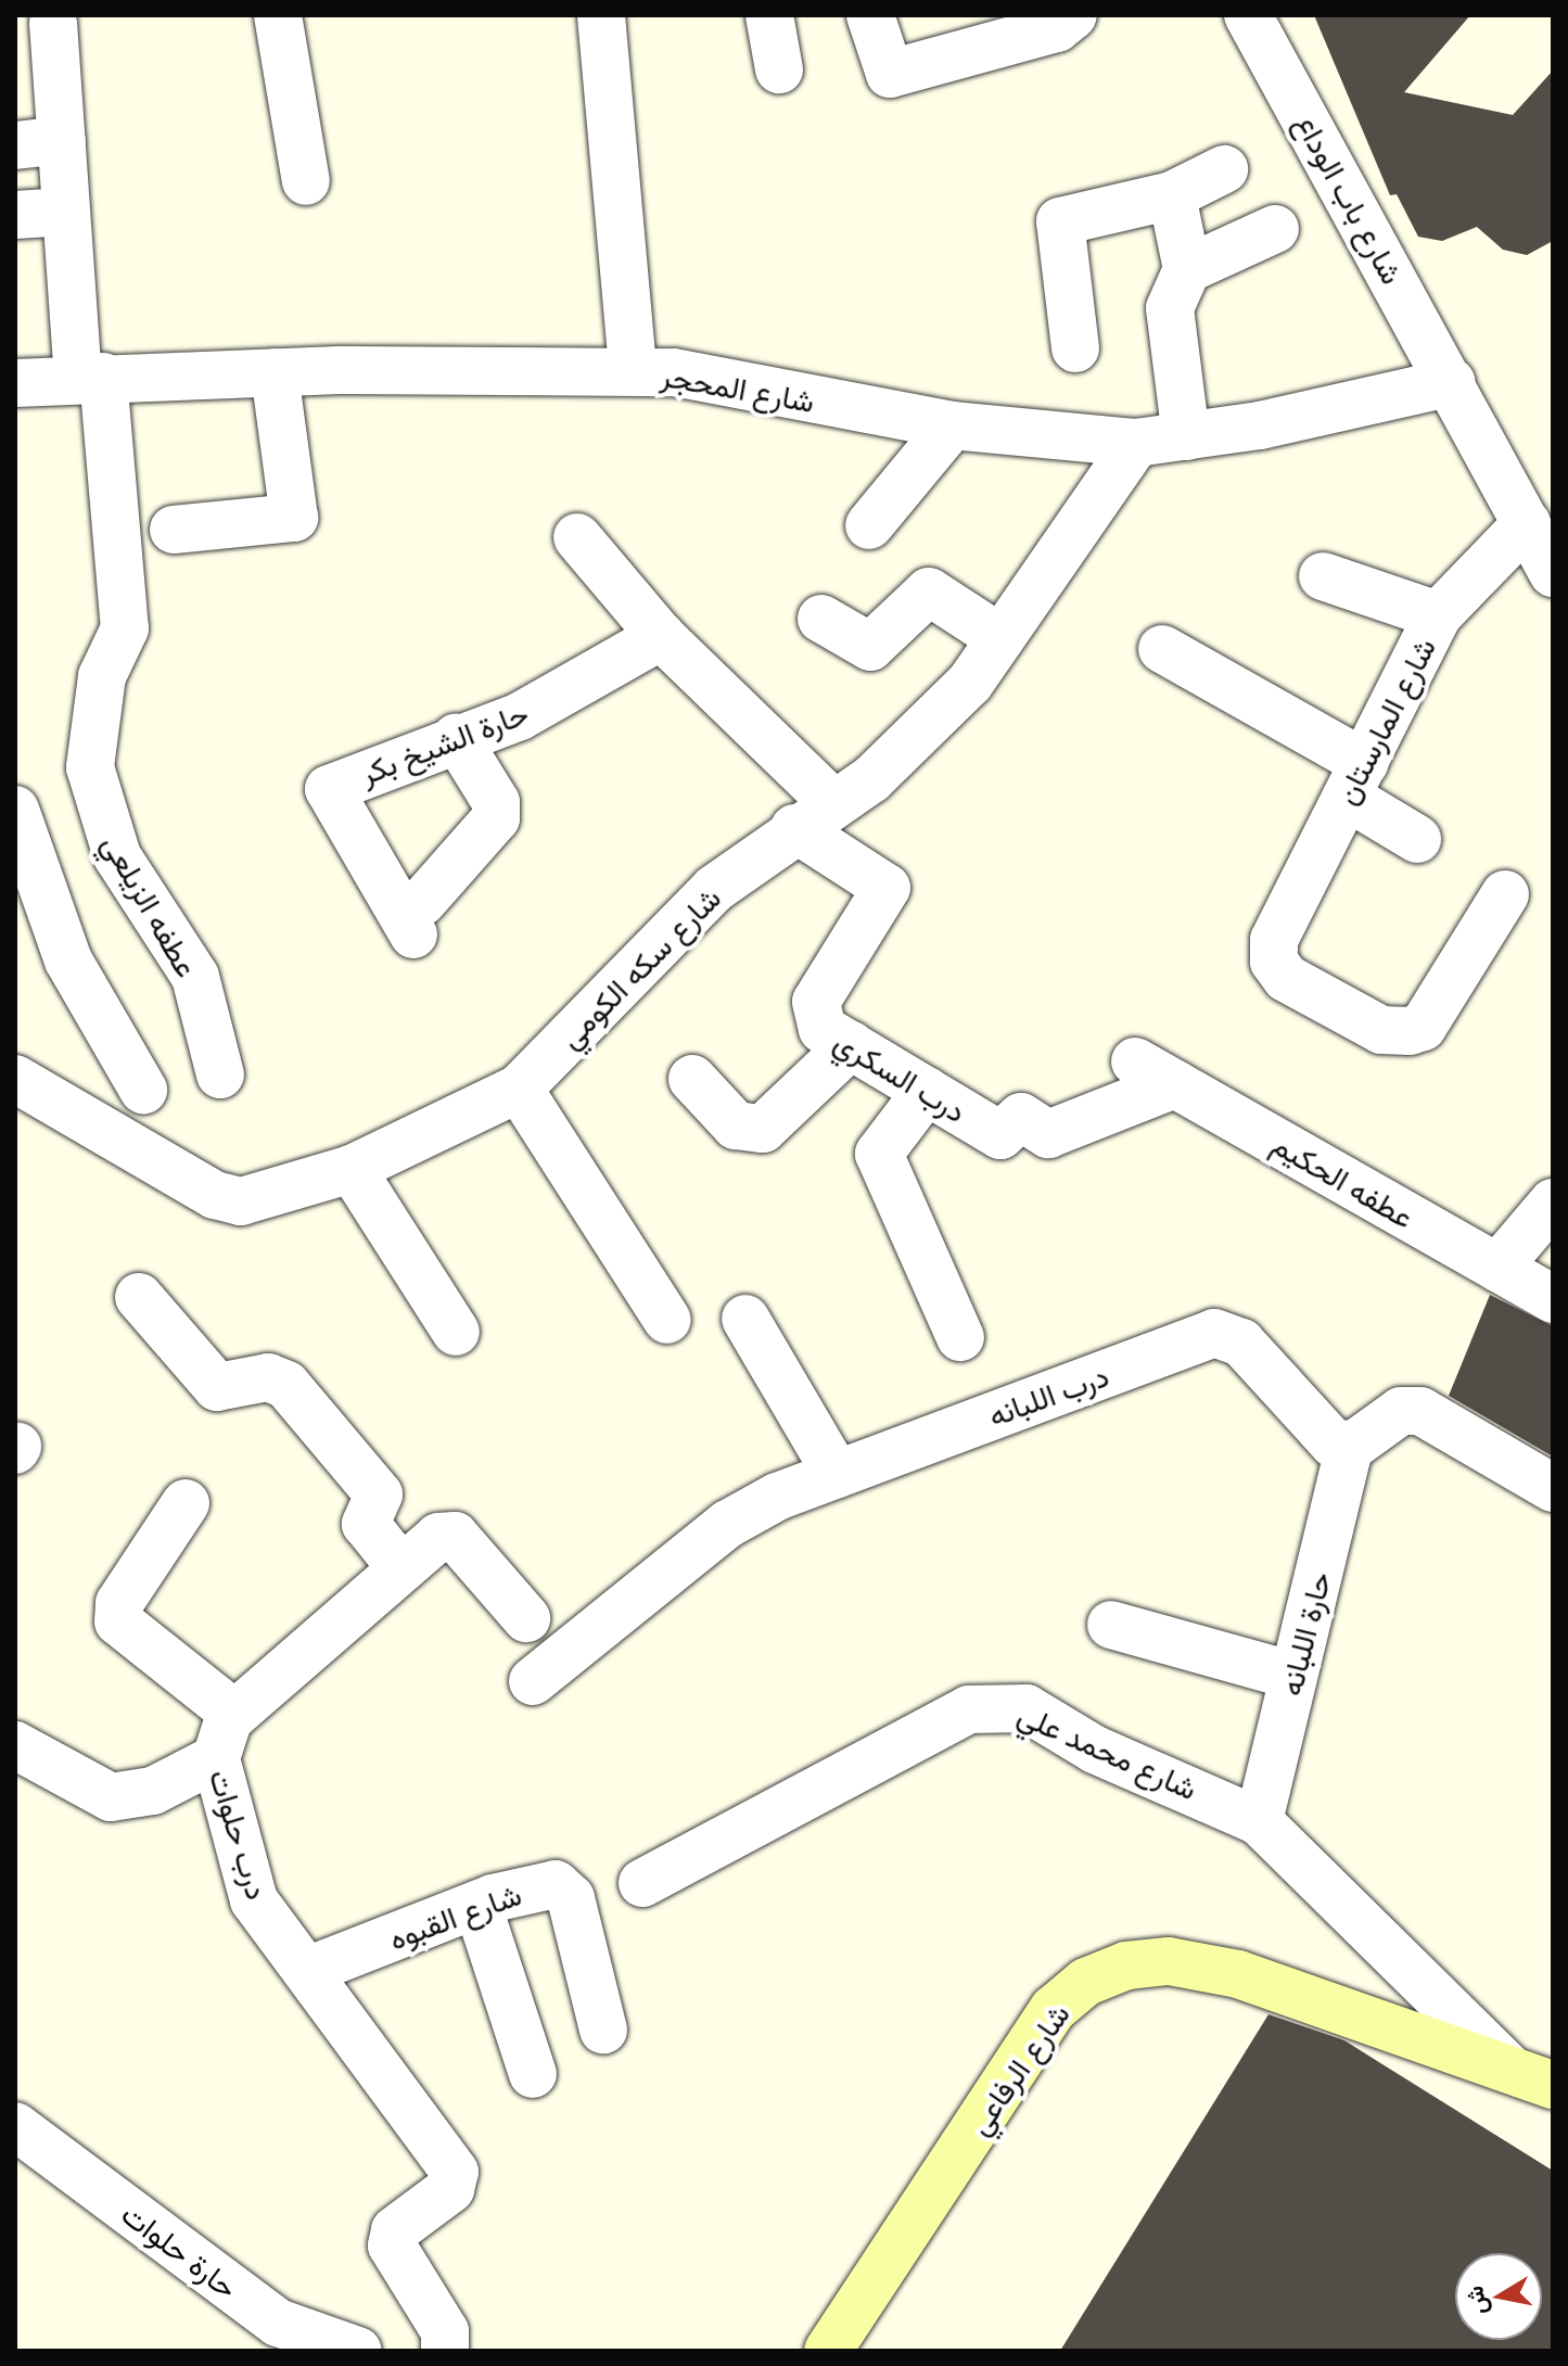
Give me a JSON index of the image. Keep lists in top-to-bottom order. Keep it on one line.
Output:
{"streets":{"main road":["شارع الرفاعي"],"street":["شارع باب الوداع","شارع المحجر","شارع المارستان","حارة الشيخ بكر","عطفه الزيلعي","شارع سكه الكومي","درب السكري","عطفه الحكيم","درب اللبانه","حارة اللبانه","شارع محمد علي","درب حلوات","شارع القبوه","حارة حلوات"]},"crossings":[["شارع باب الوداع","شارع المحجر"],["شارع باب الوداع","شارع المارستان"],["شارع المحجر","عطفه الزيلعي"],["شارع المحجر","شارع سكه الكومي"],["شارع سكه الكومي","درب السكري"],["درب السكري","عطفه الحكيم"],["درب اللبانه","حارة اللبانه"],["حارة اللبانه","شارع محمد علي"],["شارع محمد علي","شارع الرفاعي"],["درب حلوات","شارع القبوه"]],"north":"left"}
